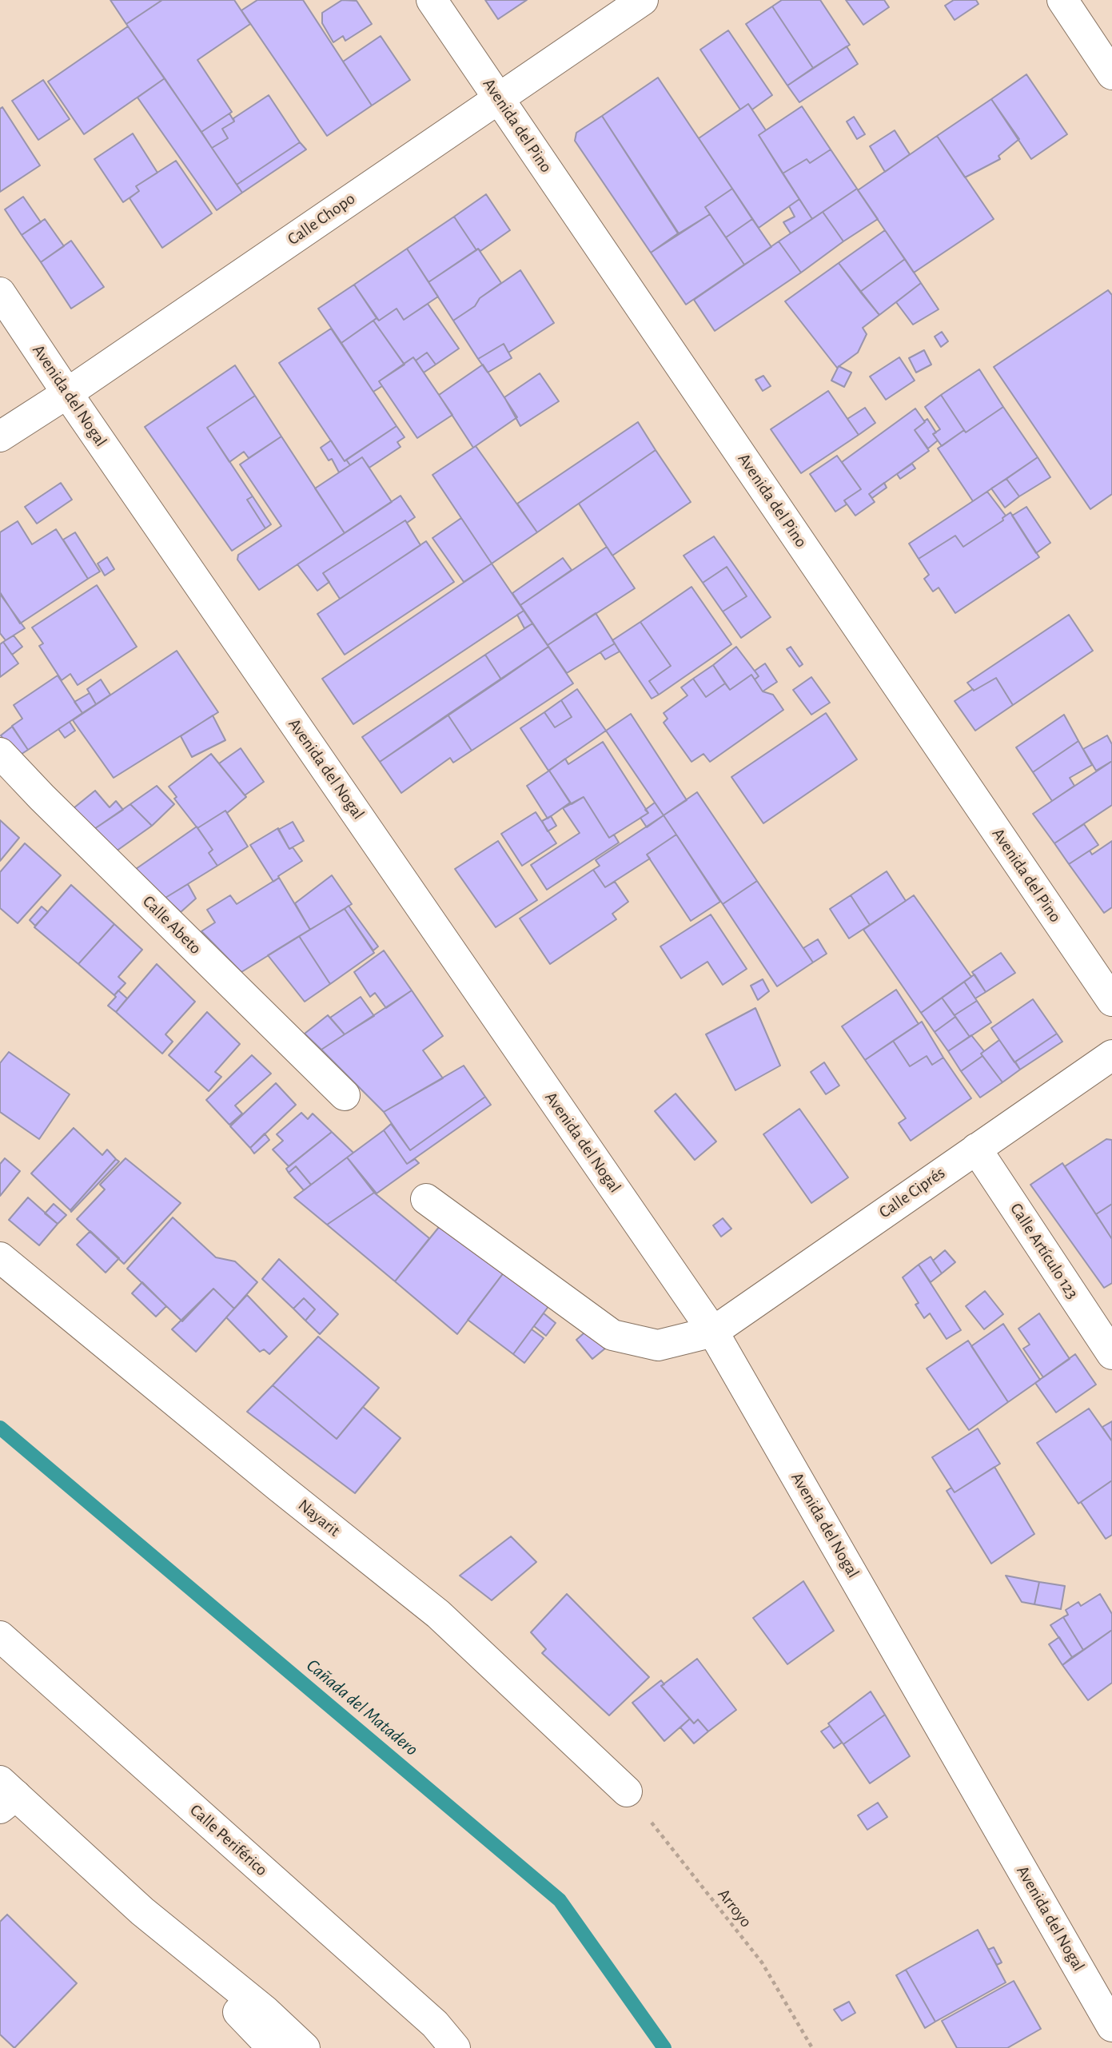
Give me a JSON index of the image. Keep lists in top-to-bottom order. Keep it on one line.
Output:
{"streets":{"main road":["Avenida del Pino","Calle Chopo","Avenida del Nogal","Calle Abeto","Calle Ciprés","Calle Artículo 123","Nayarit","Calle Periférico"],"path":["Arroyo"]},"crossings":[["Avenida del Pino","Calle Chopo"],["Calle Chopo","Avenida del Nogal"],["Avenida del Nogal","Calle Ciprés"],["Calle Ciprés","Calle Artículo 123"],["Nayarit","Arroyo"]],"water":["Cañada del Matadero"]}
